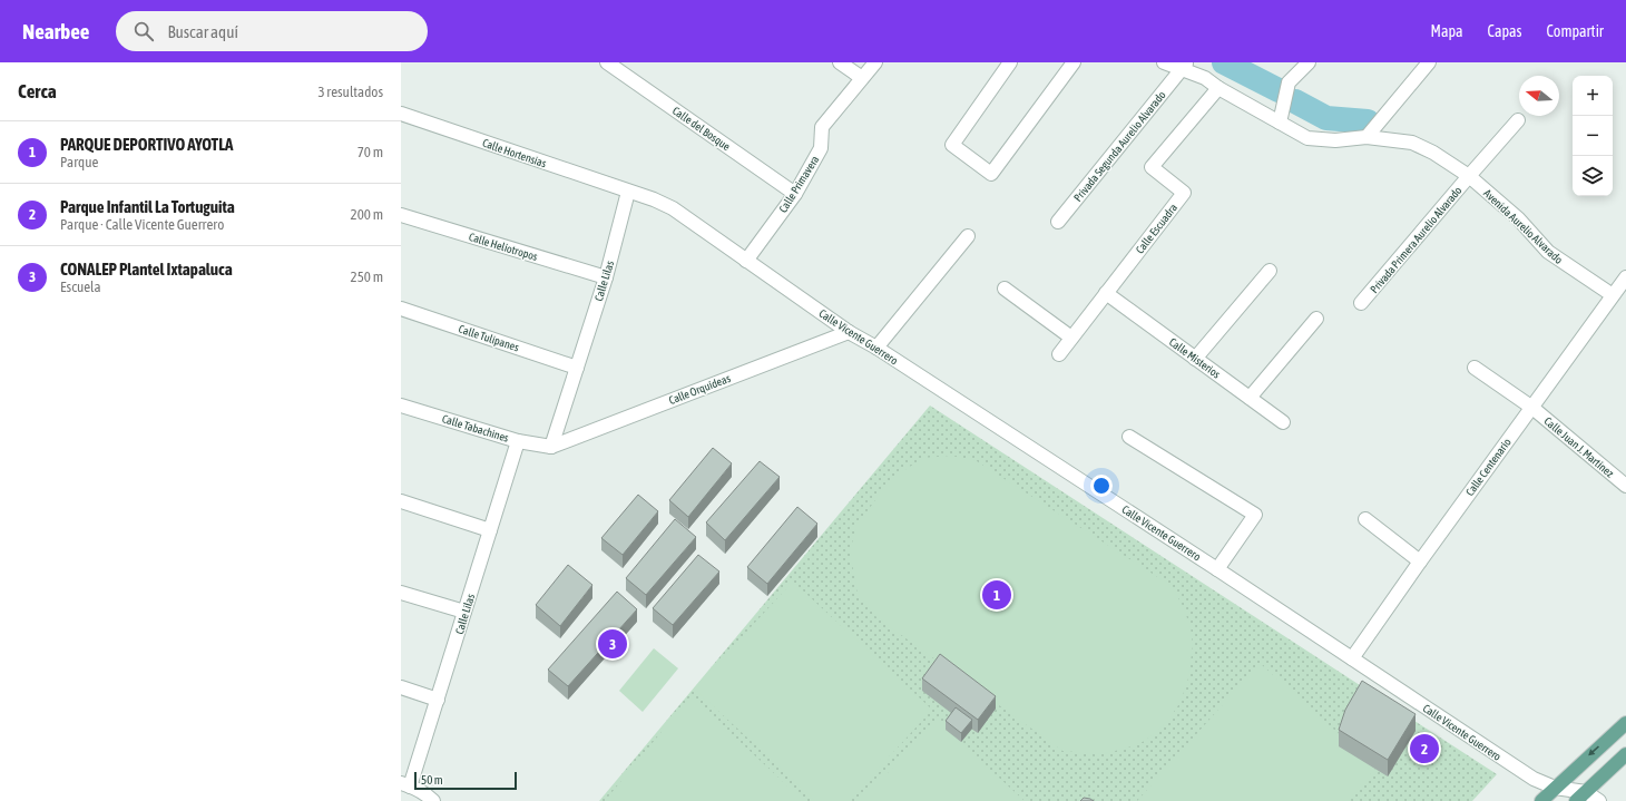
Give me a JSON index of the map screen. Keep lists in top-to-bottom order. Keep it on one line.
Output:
{"streets":{"street":["Calle del Bosque","Privada Segunda Aurelio Alvarado","Calle Hortensias","Calle Primavera","Avenida Aurelio Alvarado","Calle Escuadra","Privada Primera Aurelio Alvarado","Calle Heliotropos","Calle Lilas","Calle Vicente Guerrero","Calle Tulipanes","Calle Misterios","Calle Orquídeas","Calle Tabachines","Calle Juan J. Martínez","Calle Centenario"]},"crossings":[["Calle del Bosque","Calle Primavera"],["Privada Segunda Aurelio Alvarado","Avenida Aurelio Alvarado"],["Calle Hortensias","Calle Lilas"],["Calle Hortensias","Calle Vicente Guerrero"],["Calle Primavera","Calle Vicente Guerrero"],["Avenida Aurelio Alvarado","Calle Escuadra"],["Avenida Aurelio Alvarado","Privada Primera Aurelio Alvarado"],["Avenida Aurelio Alvarado","Calle Centenario"],["Calle Escuadra","Calle Misterios"],["Calle Heliotropos","Calle Lilas"],["Calle Lilas","Calle Vicente Guerrero"],["Calle Lilas","Calle Tulipanes"],["Calle Lilas","Calle Orquídeas"],["Calle Lilas","Calle Tabachines"],["Calle Vicente Guerrero","Calle Orquídeas"],["Calle Vicente Guerrero","Calle Centenario"],["Calle Orquídeas","Calle Tabachines"],["Calle Juan J. Martínez","Calle Centenario"]],"scale_bar":"50 m","north":"left","page":{"header":"Nearbee","search":"Buscar aquí","nav":["Mapa","Capas","Compartir"],"heading":["Cerca","3 resultados"],"map_buttons":["+","−"],"list":[{"mark":"1","name":"PARQUE DEPORTIVO AYOTLA","note":"Parque","value":"70 m"},{"mark":"2","name":"Parque Infantil La Tortuguita","note":"Parque · Calle Vicente Guerrero","value":"200 m"},{"mark":"3","name":"CONALEP Plantel Ixtapaluca","note":"Escuela","value":"250 m"}],"pins":["1","3","2"],"scale":"50 m"}}
